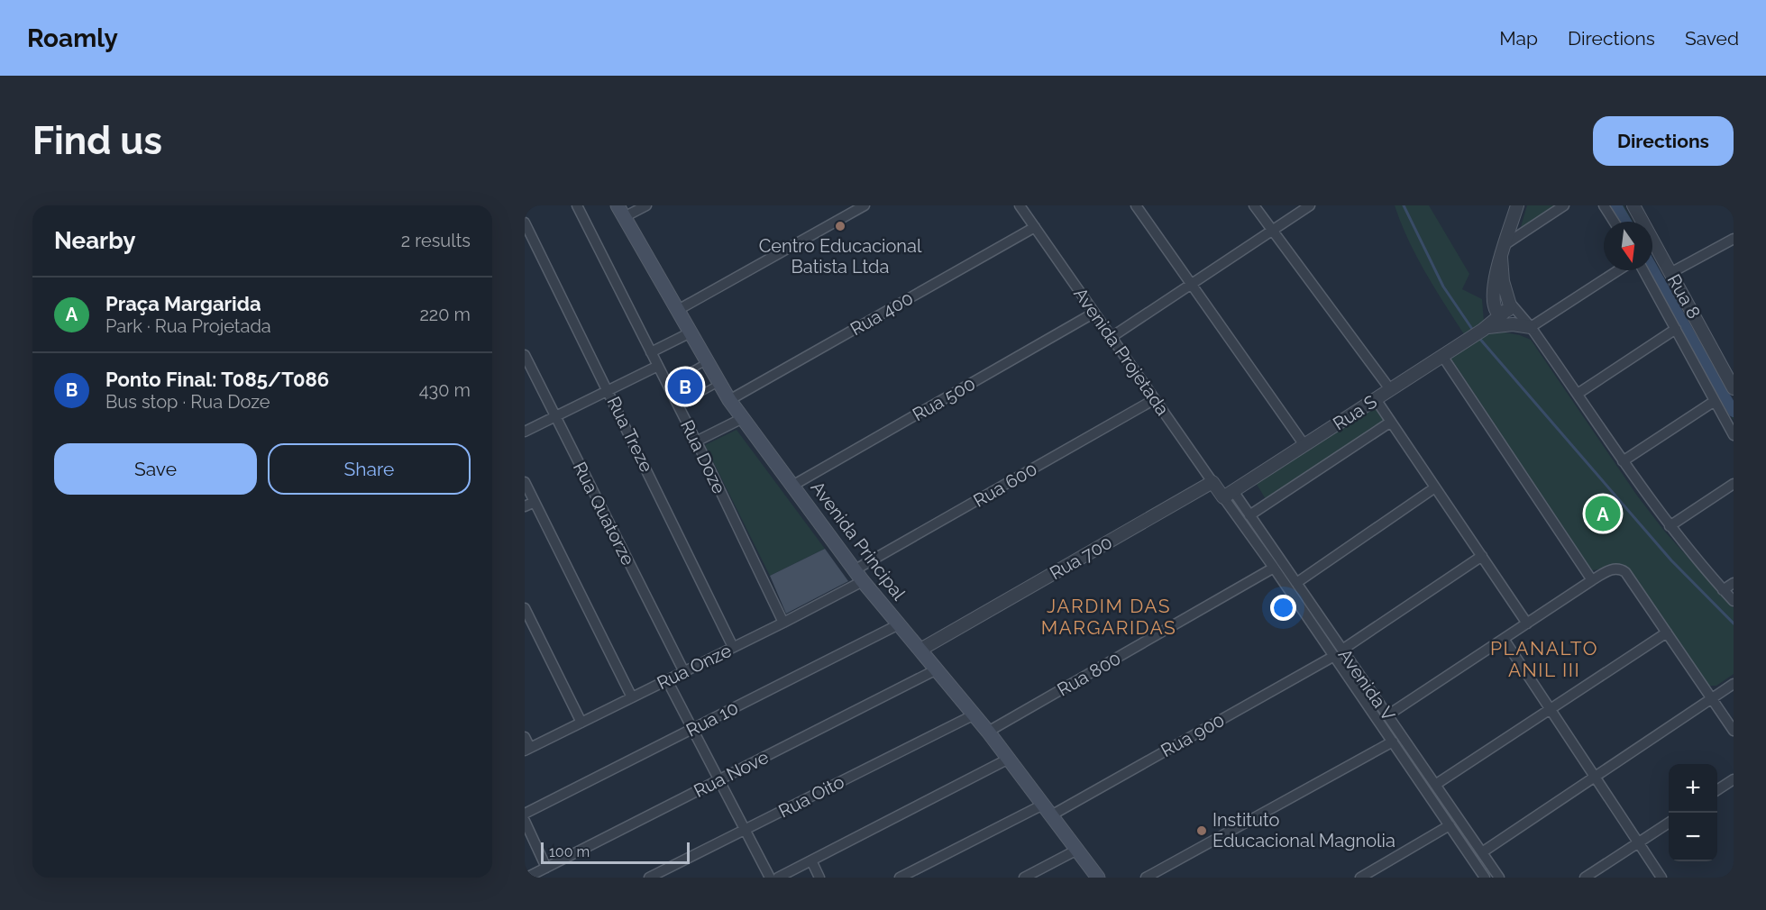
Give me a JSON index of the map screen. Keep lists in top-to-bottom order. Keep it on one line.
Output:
{"streets":{"main road":["Avenida Principal"],"street":["Rua 8","Rua 400","Avenida Projetada","Rua 500","Rua S","Rua Treze","Rua Doze","Rua 600","Rua Quatorze","Rua 700","Rua Onze","Rua 800","Avenida V","Rua 10","Rua 900","Rua Nove","Rua Oito"]},"crossings":[["Rua 400","Avenida Projetada"],["Rua 400","Avenida Principal"],["Avenida Projetada","Rua 500"],["Avenida Projetada","Rua S"],["Avenida Projetada","Rua 600"],["Avenida Projetada","Rua 700"],["Avenida Projetada","Avenida V"],["Rua 500","Avenida Principal"],["Rua S","Avenida V"],["Rua Treze","Rua Onze"],["Rua Doze","Rua Onze"],["Rua 600","Avenida Principal"],["Rua 600","Rua Onze"],["Rua Quatorze","Rua Onze"],["Avenida Principal","Rua 700"],["Avenida Principal","Rua Onze"],["Avenida Principal","Rua 800"],["Avenida Principal","Rua 10"],["Avenida Principal","Rua 900"],["Avenida Principal","Rua Nove"],["Avenida Principal","Rua Oito"],["Rua 800","Avenida V"],["Avenida V","Rua 900"]],"districts":["JARDIM DAS MARGARIDAS","PLANALTO ANIL III"],"places":["Centro Educacional Batista Ltda","Instituto Educacional Magnolia"],"scale_bar":"100 m","north":"bottom","page":{"header":"Roamly","nav":["Map","Directions","Saved"],"buttons":["Directions",["Save","Share"]],"title":"Find us","heading":["Nearby","2 results"],"list":[{"mark":"A","name":"Praça Margarida","note":"Park · Rua Projetada","value":"220 m"},{"mark":"B","name":"Ponto Final: T085/T086","note":"Bus stop · Rua Doze","value":"430 m"}],"pins":["B","A"],"map_buttons":["+","−"],"scale":"100 m"}}
